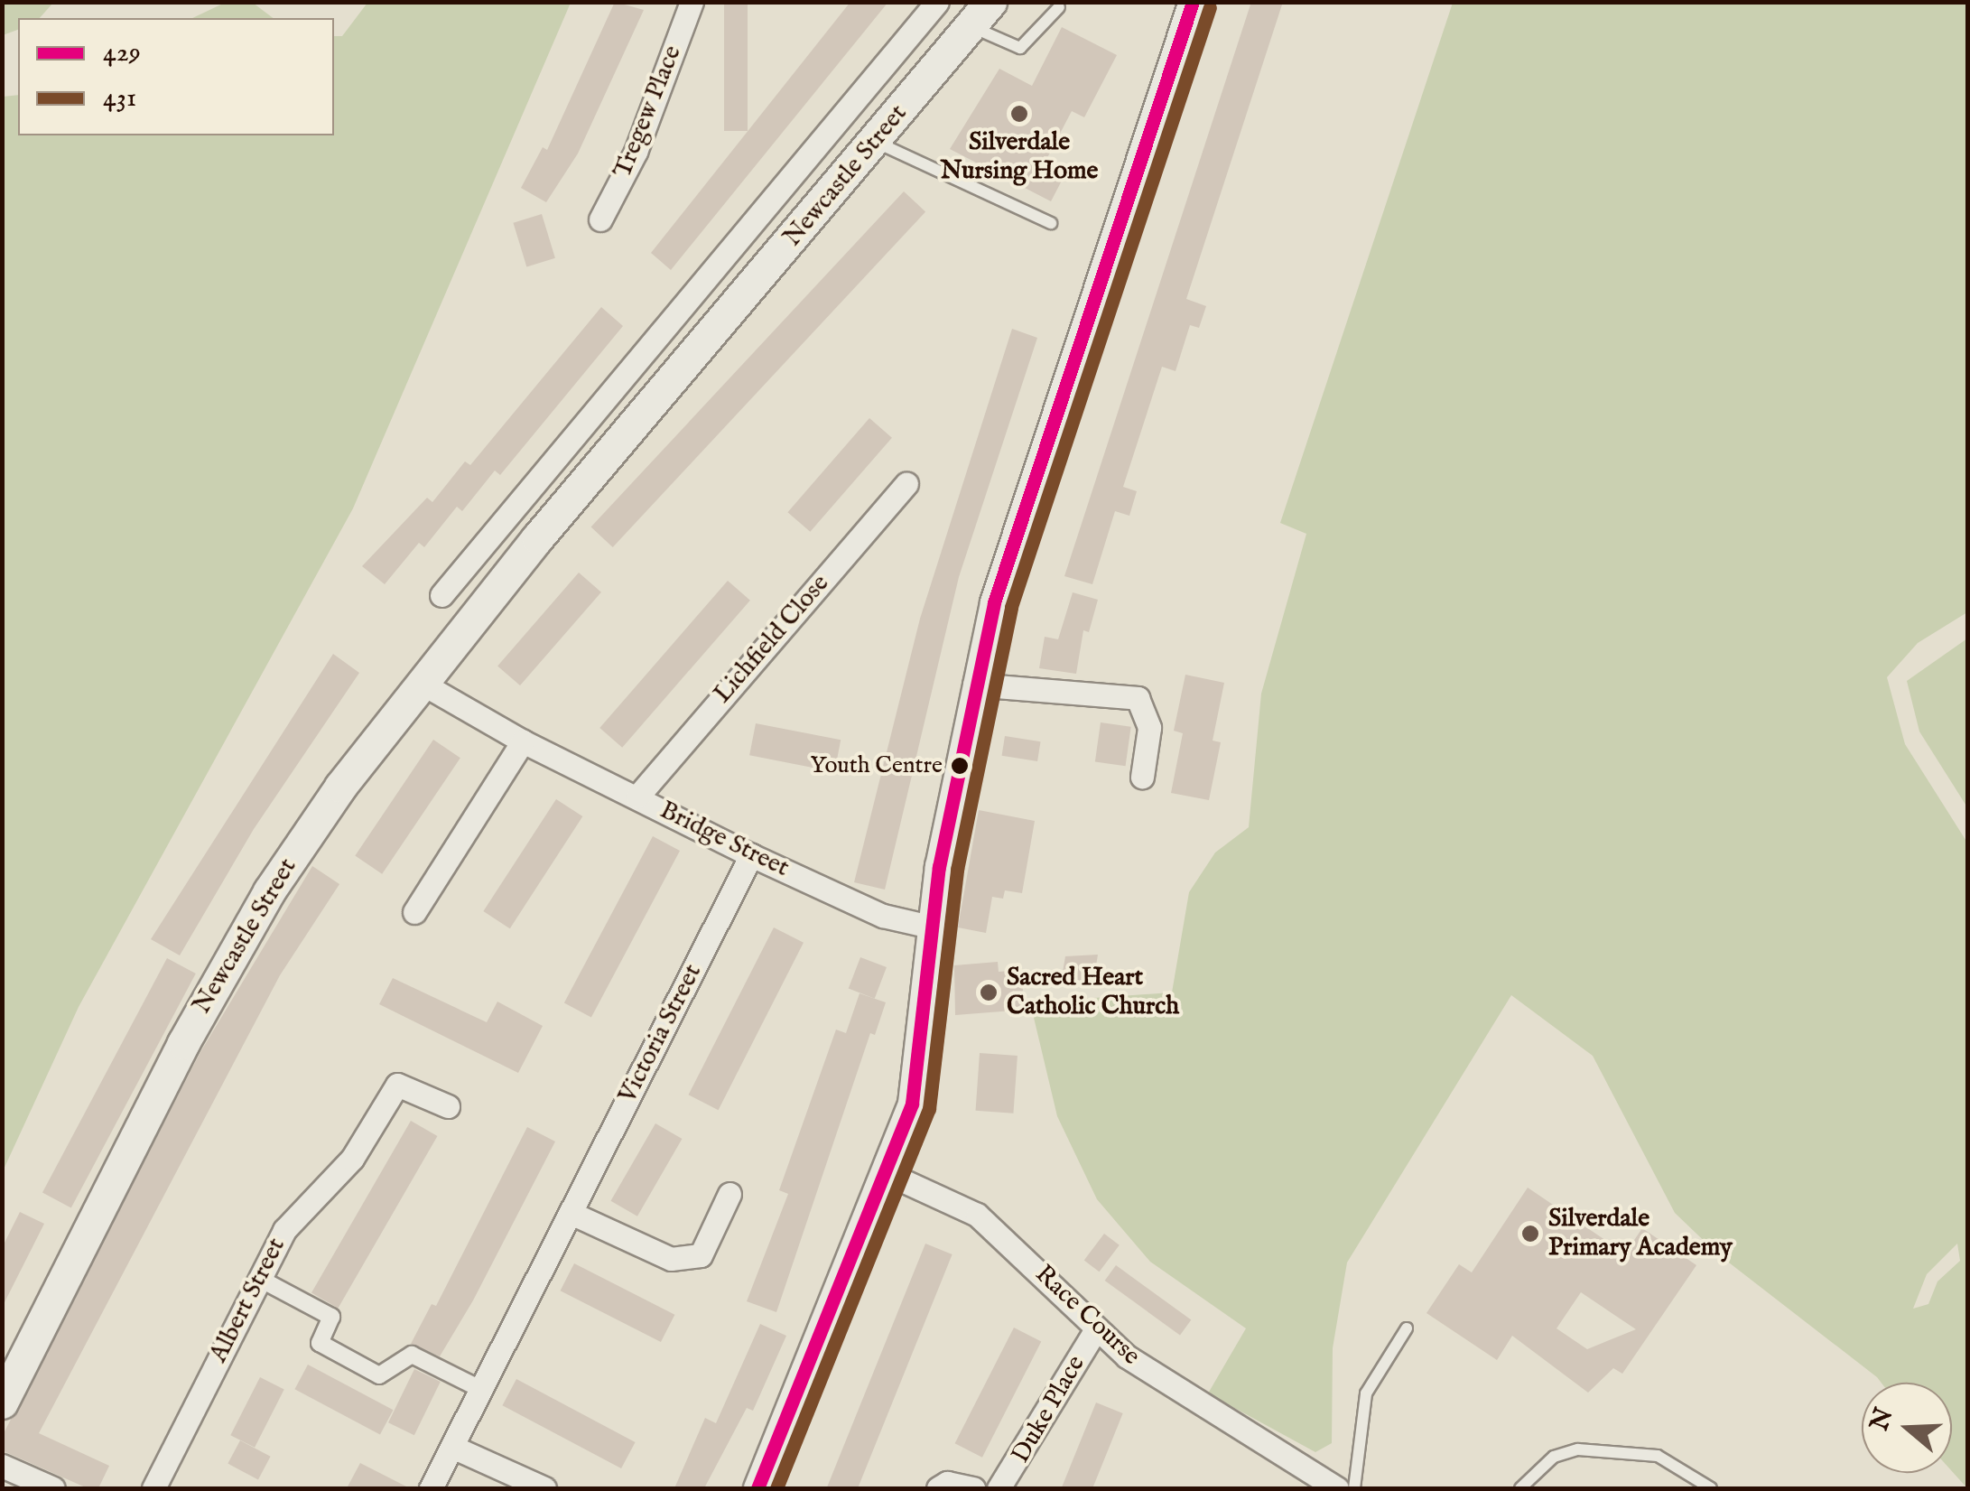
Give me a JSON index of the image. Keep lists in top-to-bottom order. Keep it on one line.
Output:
{"streets":{"main road":["Newcastle Street"],"street":["Tregew Place","Lichfield Close","Bridge Street","Victoria Street","Albert Street","Race Course","Duke Place"]},"crossings":[["Newcastle Street","Bridge Street"],["Lichfield Close","Bridge Street"],["Bridge Street","Victoria Street"],["Race Course","Duke Place"]],"places":["Silverdale Nursing Home","Youth Centre","Sacred Heart Catholic Church","Silverdale Primary Academy"],"lines":["transit line 429","transit line 431"],"legend":["429","431"],"north":"left"}
